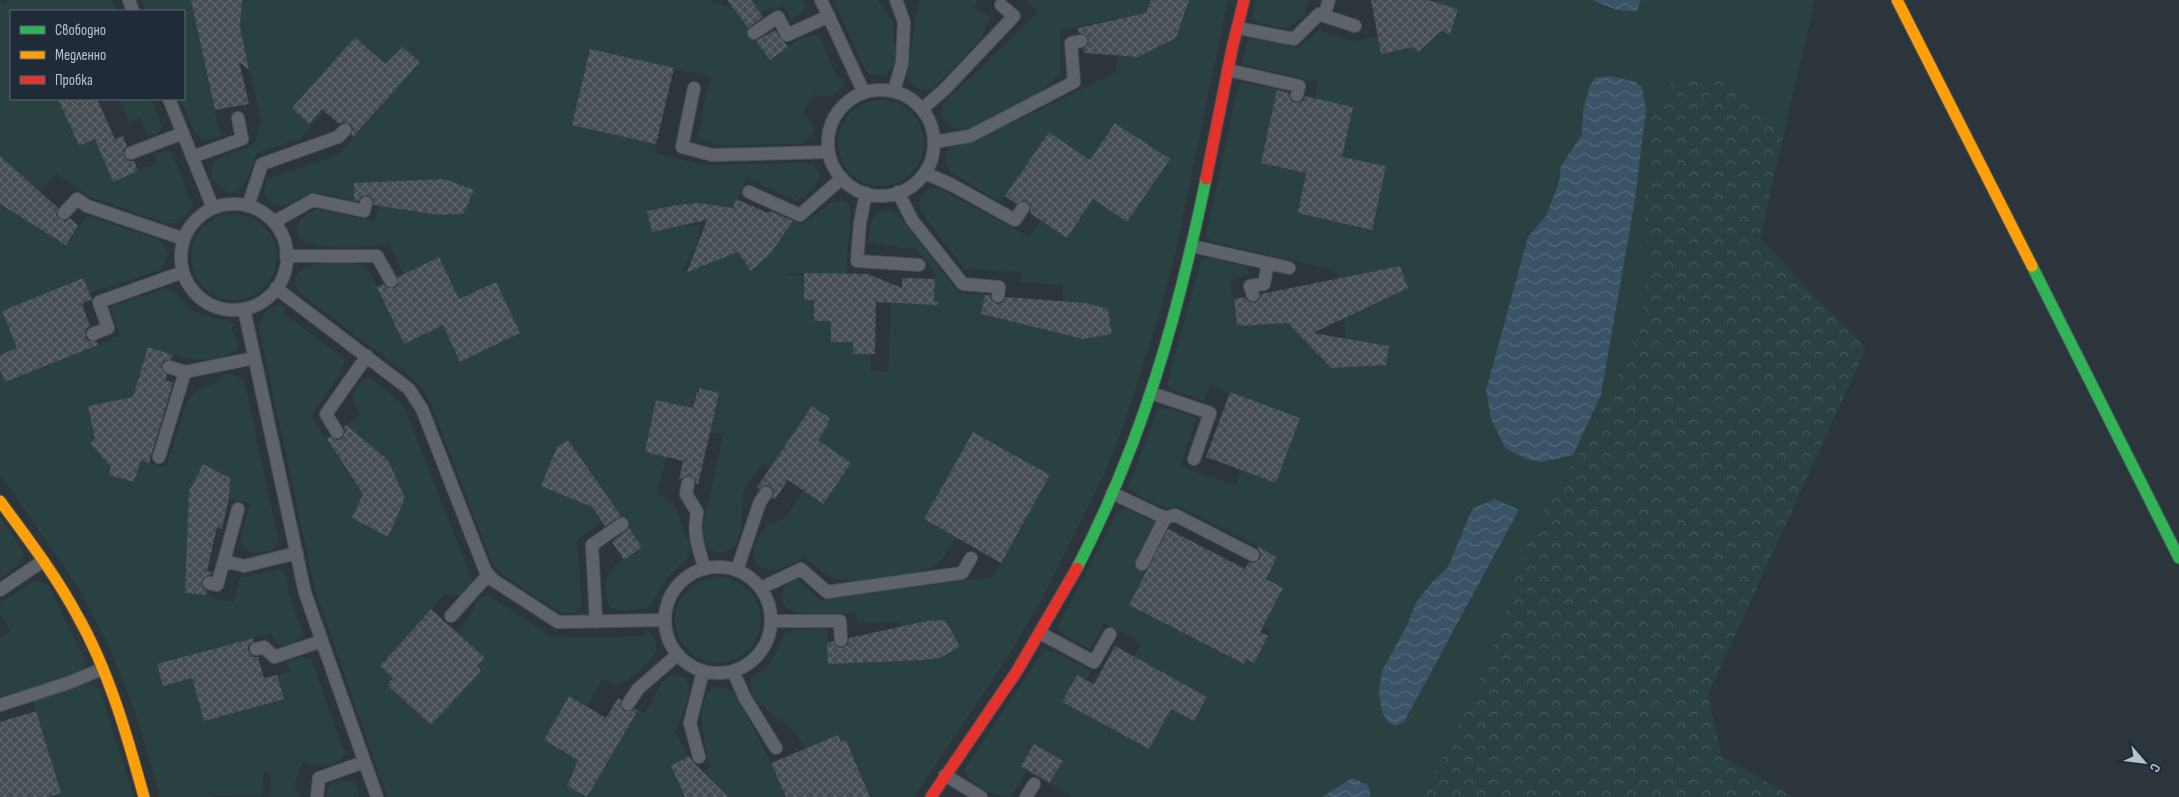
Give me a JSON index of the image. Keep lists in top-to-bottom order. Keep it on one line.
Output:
{"legend":["Свободно","Медленно","Пробка"],"north":"bottom right"}
